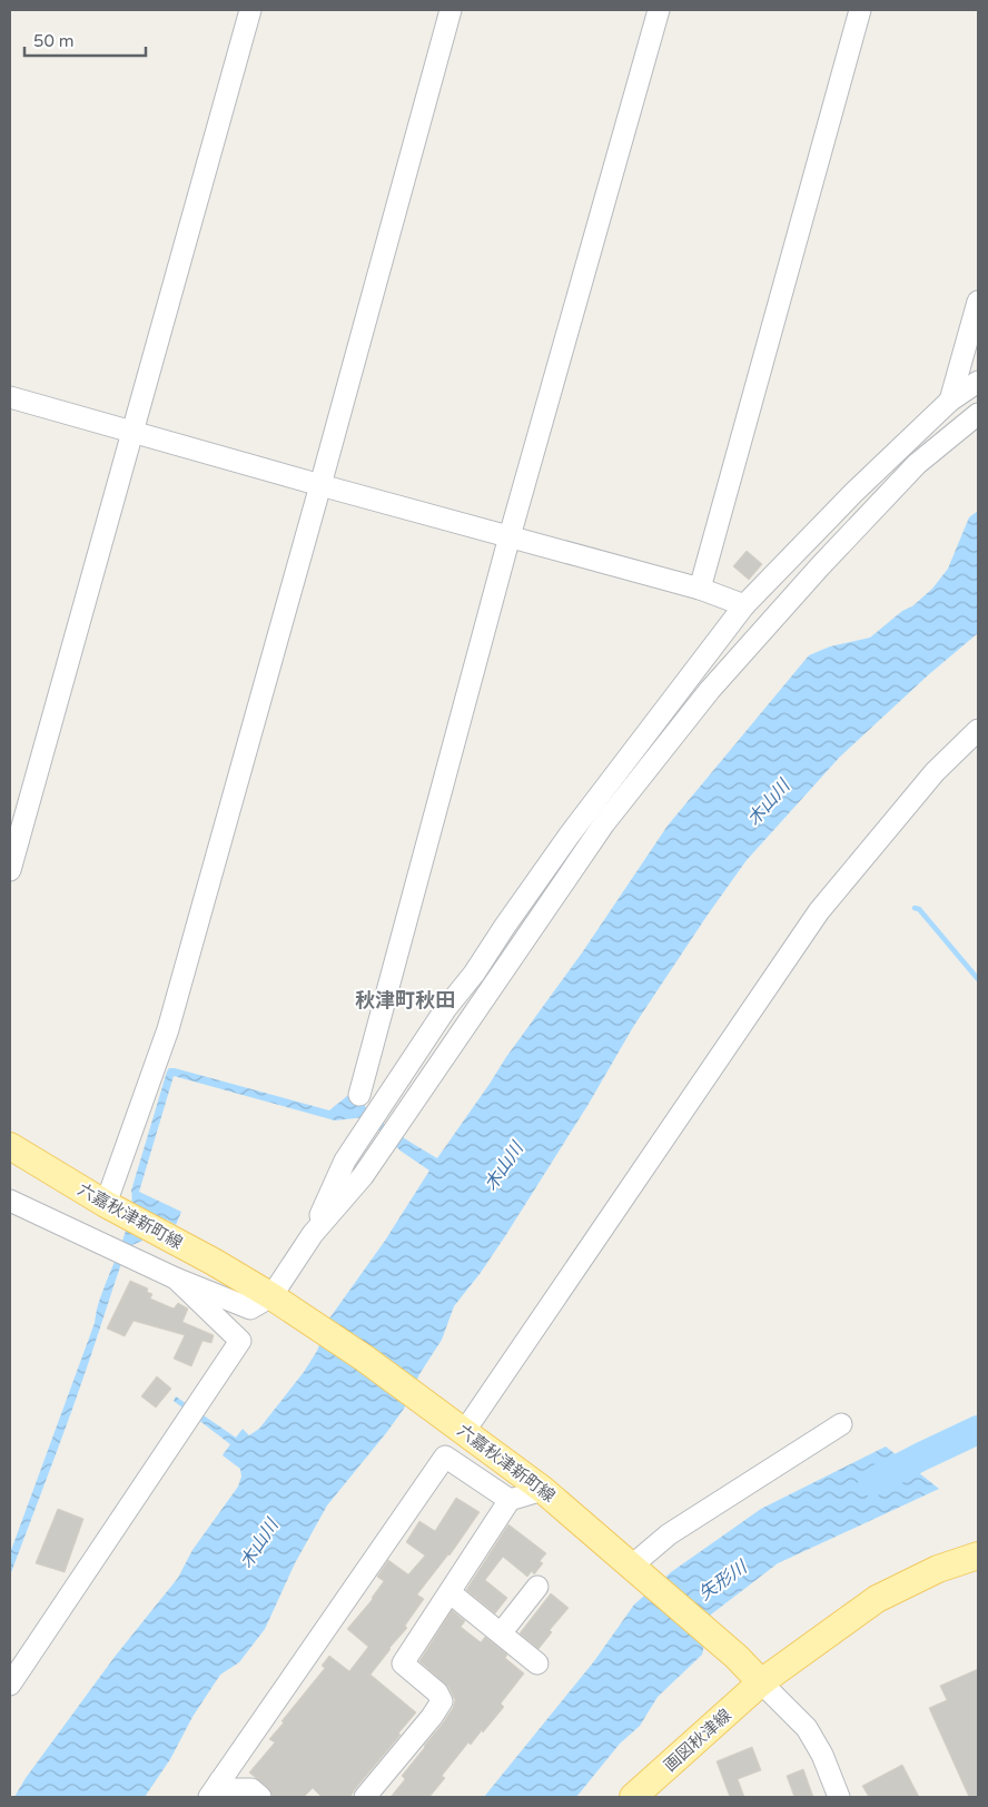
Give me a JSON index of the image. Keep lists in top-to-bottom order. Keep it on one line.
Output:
{"streets":{"main road":["六嘉秋津新町線","画図秋津線"]},"crossings":[["六嘉秋津新町線","画図秋津線"]],"districts":["秋津町秋田"],"water":["木山川","矢形川"],"scale_bar":"50 m"}
